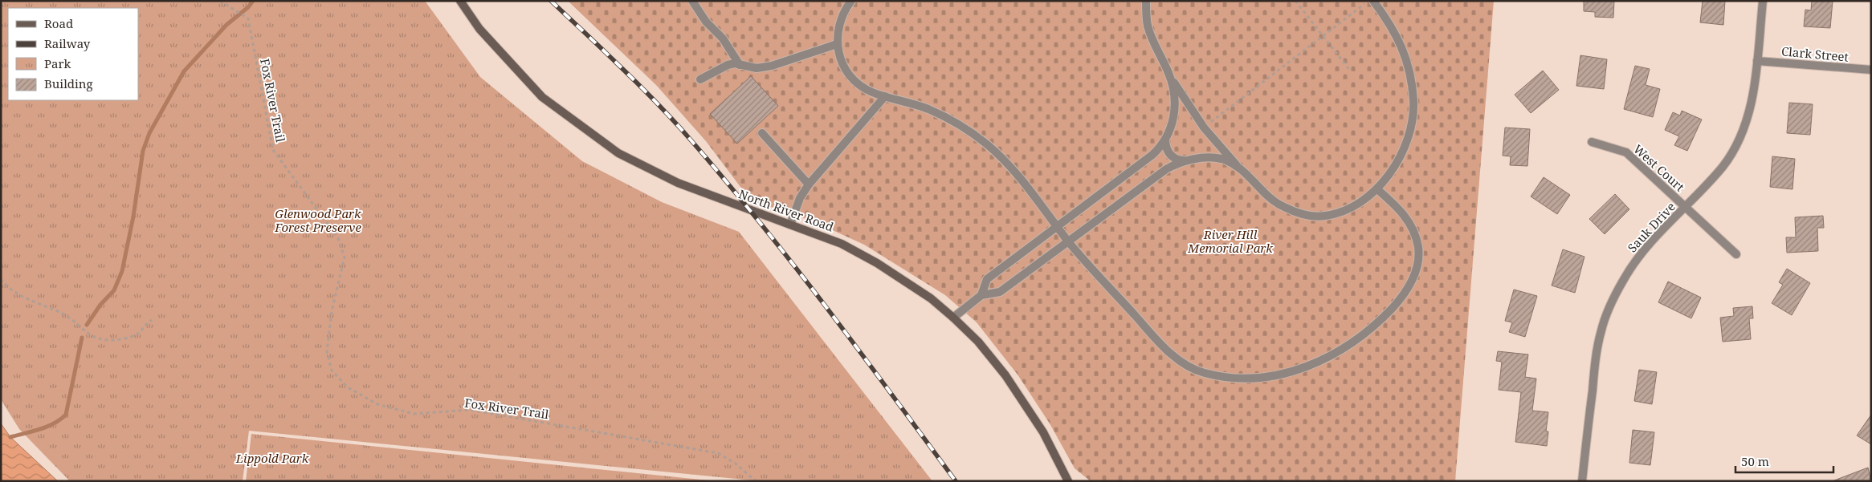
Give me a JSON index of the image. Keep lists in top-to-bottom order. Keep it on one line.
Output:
{"streets":{"main road":["North River Road"],"street":["Clark Street","West Court","Sauk Drive"],"path":["Fox River Trail"]},"crossings":[["Clark Street","Sauk Drive"],["West Court","Sauk Drive"]],"parks":["Glenwood Park Forest Preserve","River Hill Memorial Park","Lippold Park"],"legend":["Road","Railway","Park","Building"],"scale_bar":"50 m"}
